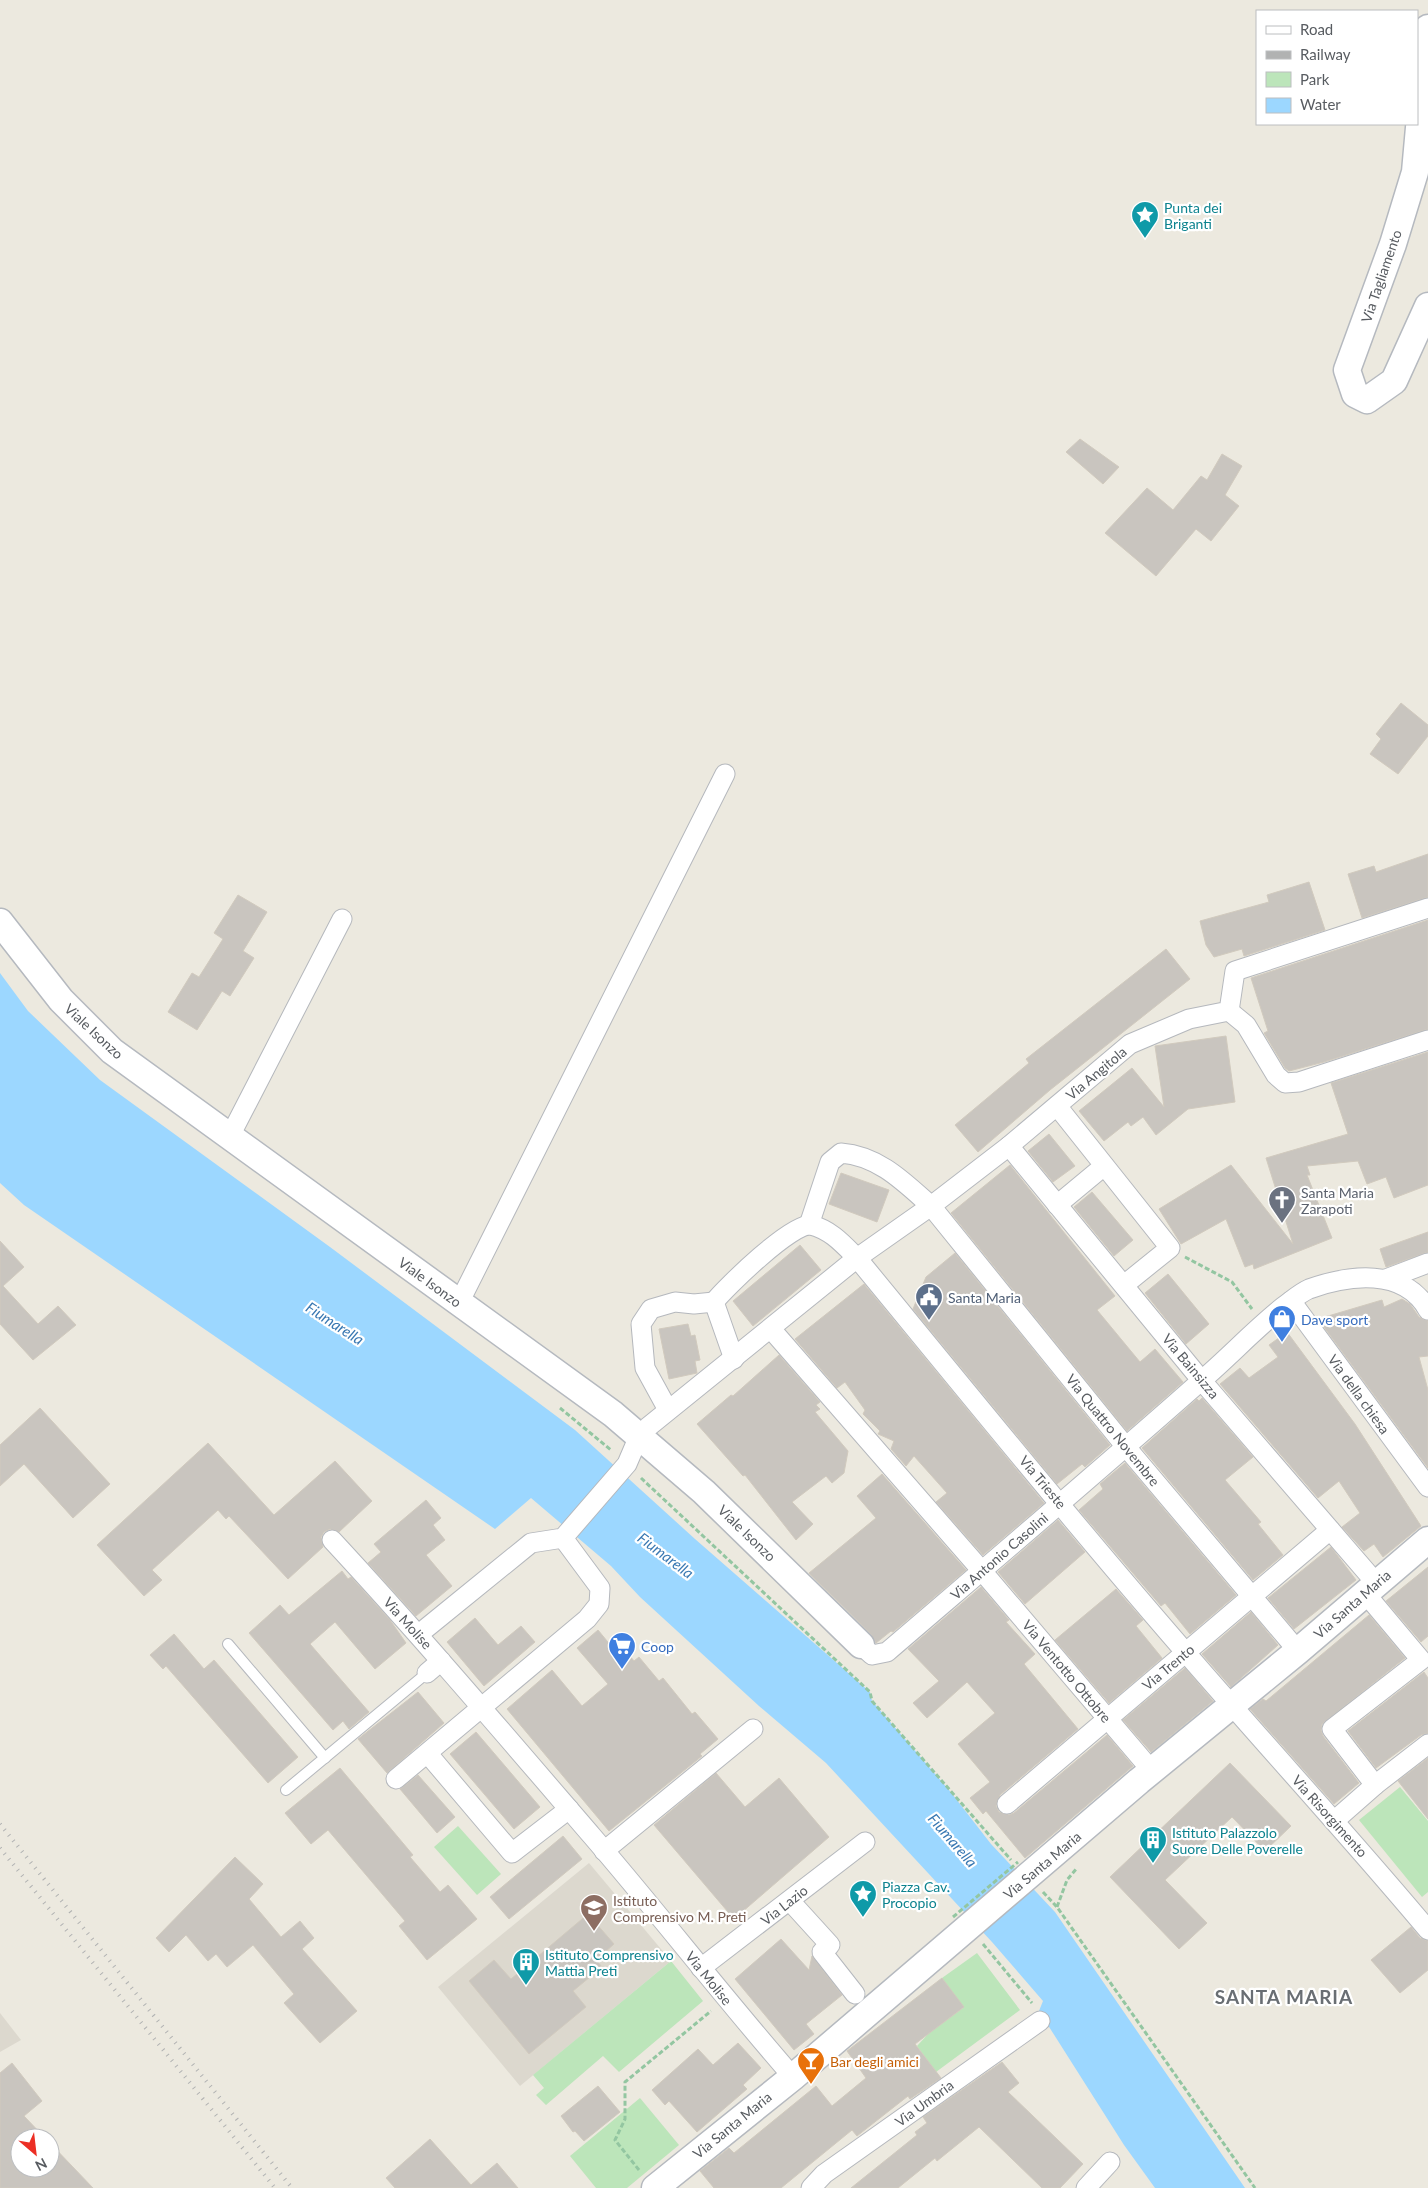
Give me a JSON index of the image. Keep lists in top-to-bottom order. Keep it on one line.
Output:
{"streets":{"street":["Via Tagliamento","Viale Isonzo","Via Angitola","Via Bainsizza","Via della chiesa","Via Quattro Novembre","Via Trieste","Via Antonio Casolini","Via Santa Maria","Via Molise","Via Trento","Via Ventotto Ottobre","Via Risorgimento","Via Lazio","Via Umbria"]},"crossings":[["Viale Isonzo","Via Angitola"],["Viale Isonzo","Via Antonio Casolini"],["Via Angitola","Via Bainsizza"],["Via Angitola","Via Quattro Novembre"],["Via Angitola","Via Trieste"],["Via Angitola","Via Ventotto Ottobre"],["Via Bainsizza","Via Antonio Casolini"],["Via Bainsizza","Via Santa Maria"],["Via Bainsizza","Via Trento"],["Via della chiesa","Via Antonio Casolini"],["Via Quattro Novembre","Via Trieste"],["Via Quattro Novembre","Via Antonio Casolini"],["Via Quattro Novembre","Via Santa Maria"],["Via Quattro Novembre","Via Trento"],["Via Trieste","Via Antonio Casolini"],["Via Trieste","Via Santa Maria"],["Via Trieste","Via Trento"],["Via Trieste","Via Risorgimento"],["Via Antonio Casolini","Via Ventotto Ottobre"],["Via Santa Maria","Via Molise"],["Via Santa Maria","Via Ventotto Ottobre"],["Via Santa Maria","Via Risorgimento"],["Via Molise","Via Lazio"],["Via Trento","Via Ventotto Ottobre"]],"districts":["SANTA MARIA"],"water":["Fiumarella"],"places":{"place":["Punta dei Briganti","Piazza Cav. Procopio"],"church":["Santa Maria Zarapoti"],"public building":["Santa Maria"],"shop":["Dave sport"],"supermarket":["Coop"],"building":["Istituto Palazzolo Suore Delle Poverelle","Istituto Comprensivo Mattia Preti"],"school or university":["Istituto Comprensivo M. Preti"],"bar":["Bar degli amici"]},"legend":["Road","Railway","Park","Water"],"north":"bottom right"}
